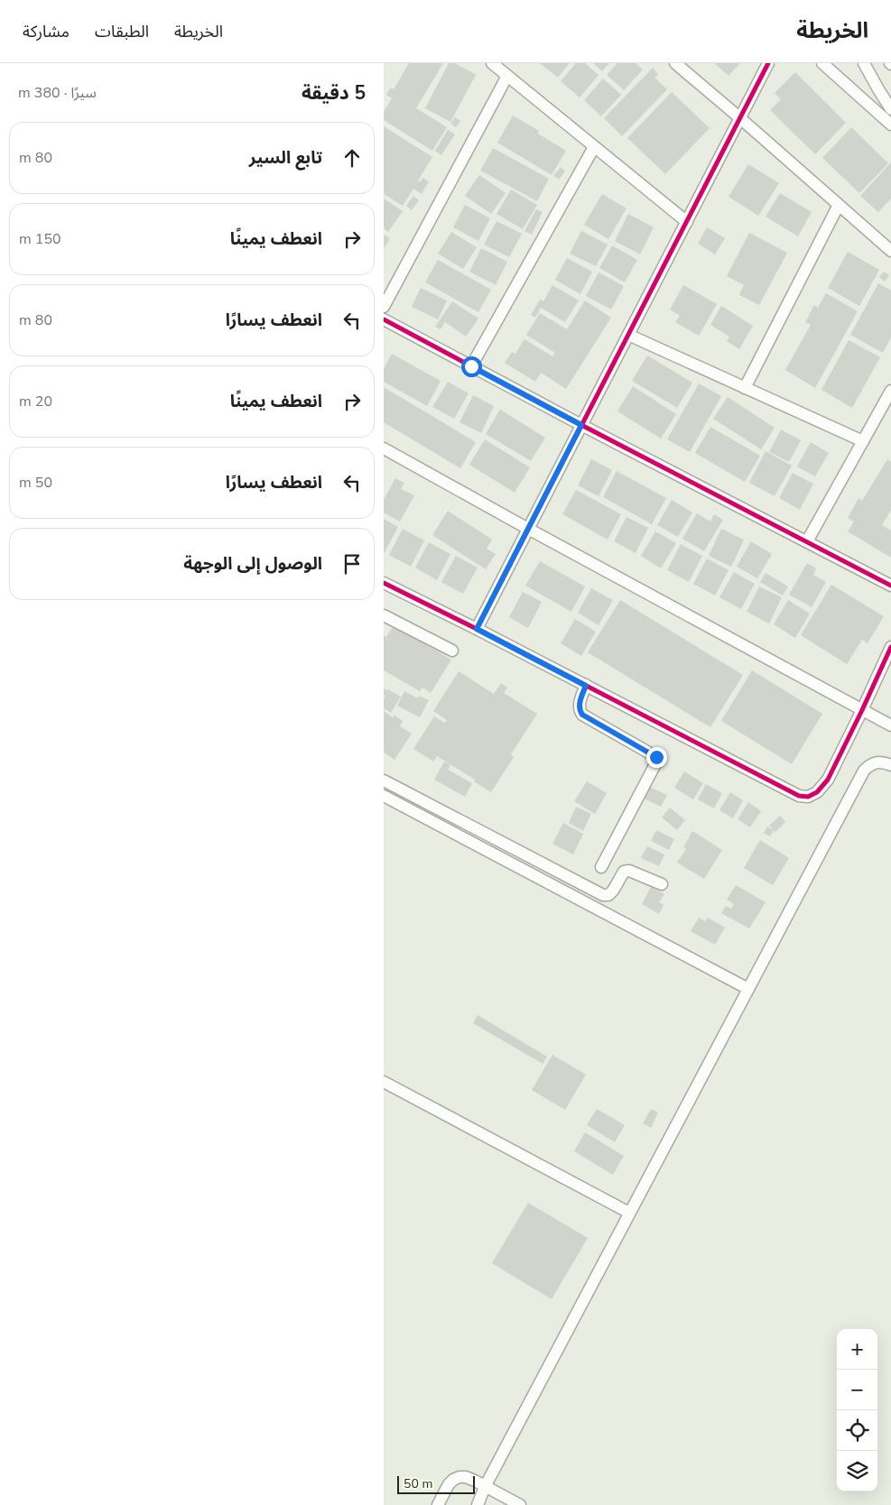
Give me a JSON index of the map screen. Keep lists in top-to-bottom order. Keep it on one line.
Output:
{"scale_bar":"50 m","page":{"header":"الخريطة","nav":["الخريطة","الطبقات","مشاركة"],"heading":["5 دقيقة","سيرًا · 380 m"],"list":[["تابع السير","80 m"],["انعطف يمينًا","150 m"],["انعطف يسارًا","80 m"],["انعطف يمينًا","20 m"],["انعطف يسارًا","50 m"],"الوصول إلى الوجهة"],"map_buttons":["+","−"],"scale":"50 m"}}
